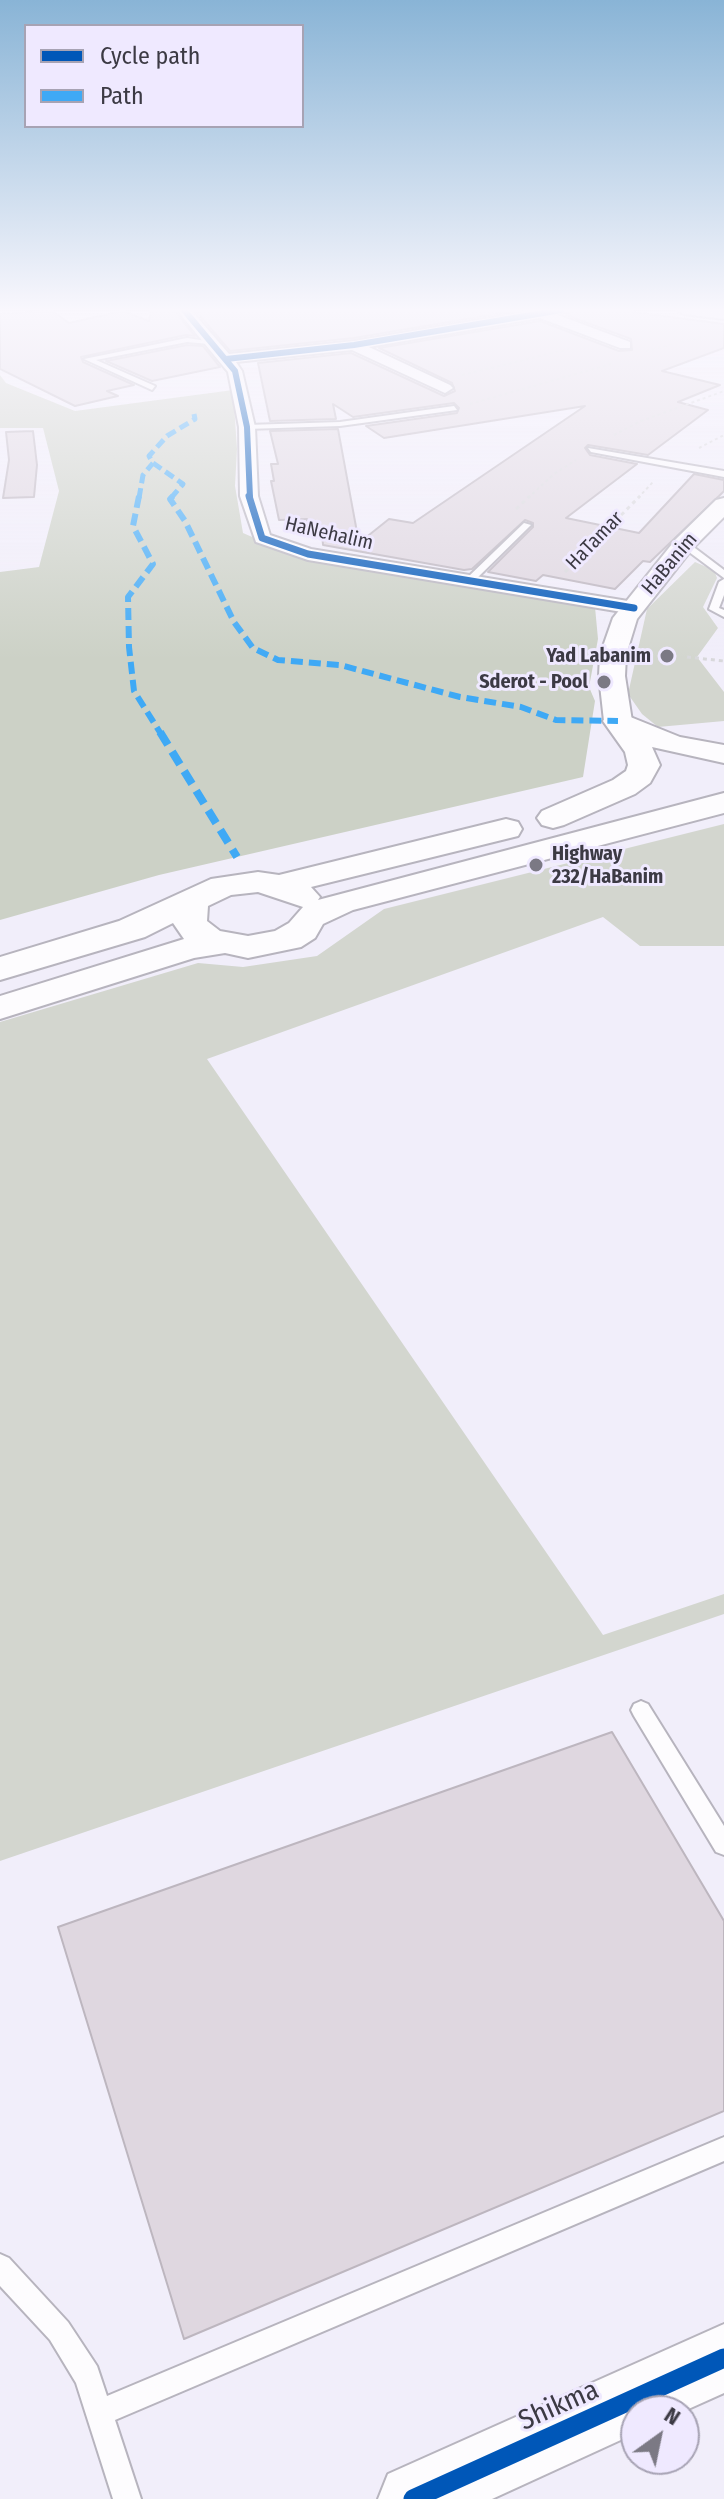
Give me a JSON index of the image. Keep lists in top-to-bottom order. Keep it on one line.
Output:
{"streets":{"street":["HaNehalim","HaBanim","Shikma"],"path":["HaTamar"]},"crossings":[["HaNehalim","HaTamar"],["HaNehalim","HaBanim"]],"places":["Yad Labanim","Sderot - Pool","Highway 232/HaBanim"],"legend":["Cycle path","Path"],"north":"top right"}
